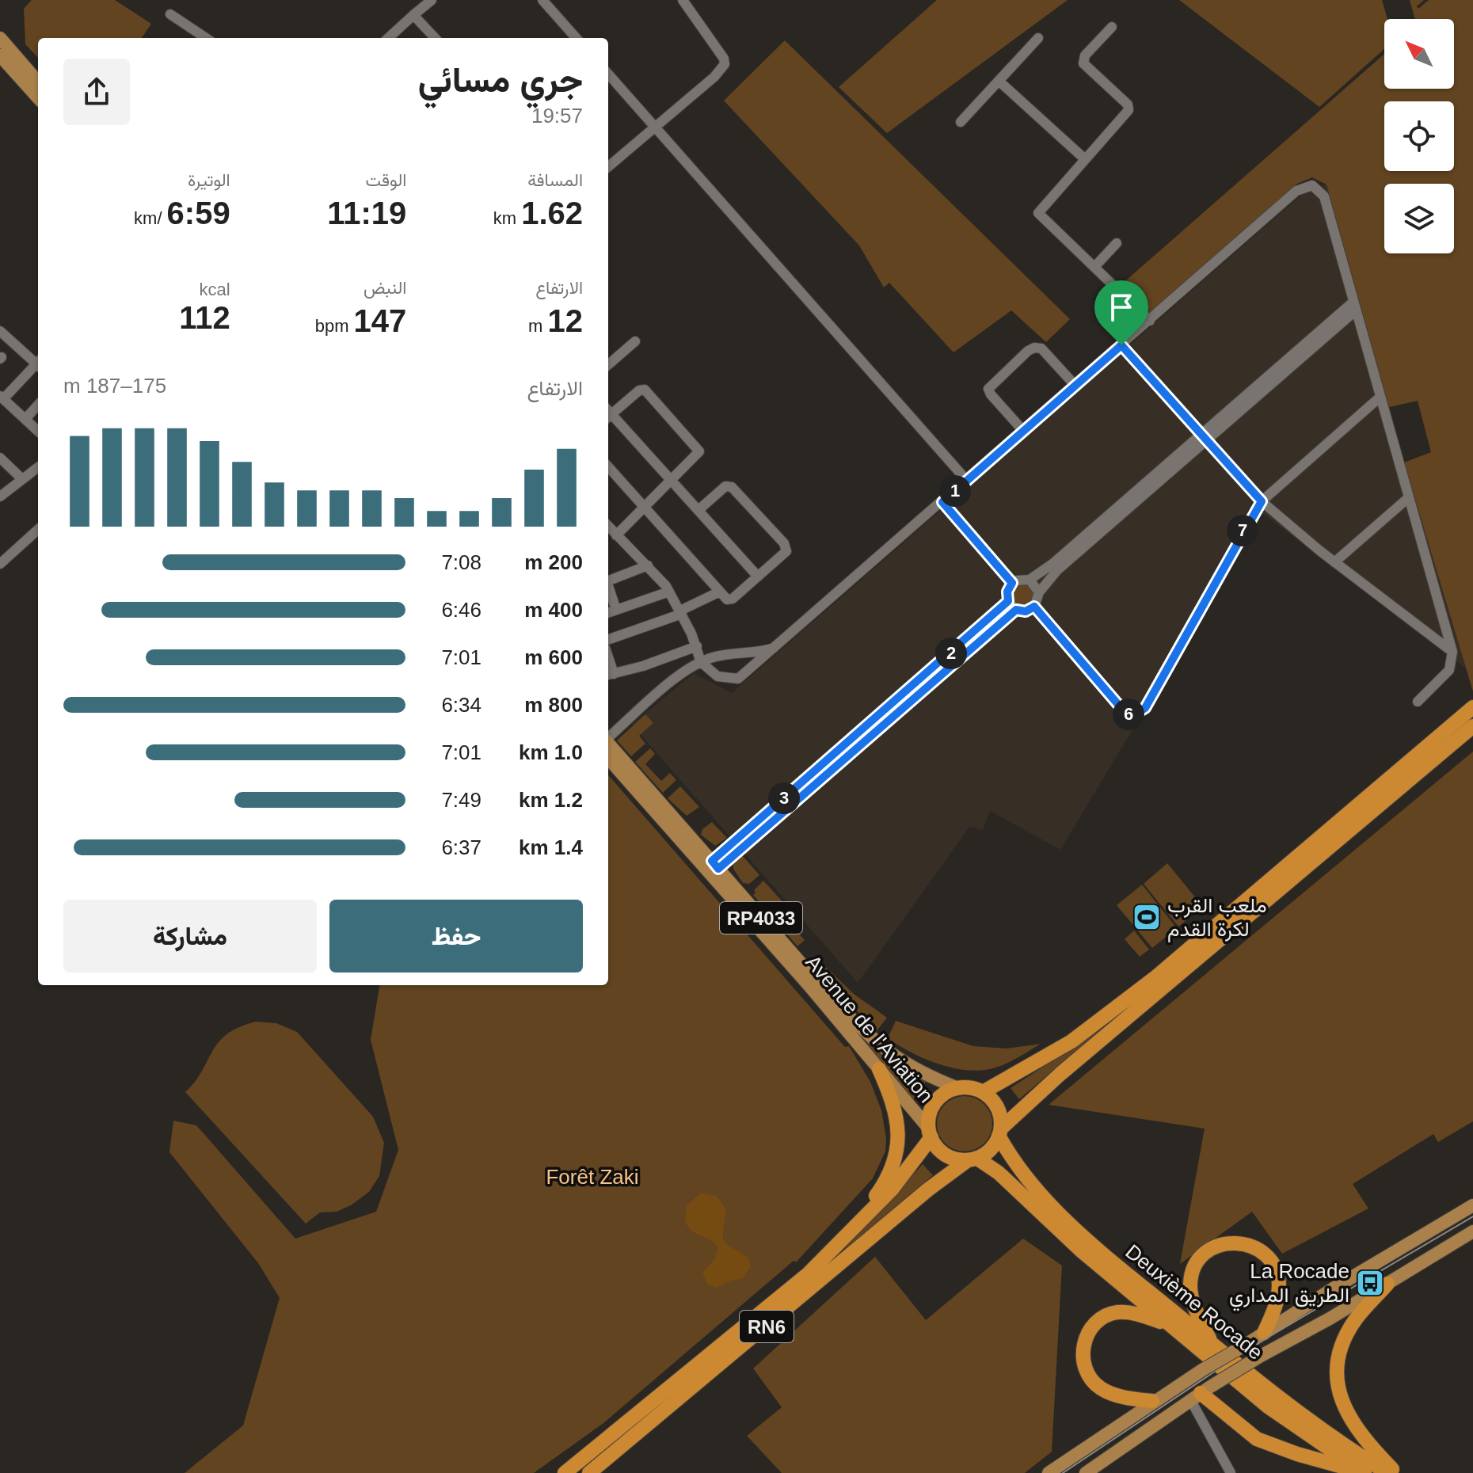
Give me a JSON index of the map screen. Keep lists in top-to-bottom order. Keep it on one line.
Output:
{"streets":{"highway":["Deuxième Rocade","RN6"],"main road":["RP4033","Avenue de l'Aviation"]},"crossings":[["Avenue de l'Aviation","Deuxième Rocade"],["Avenue de l'Aviation","RN6"],["Deuxième Rocade","RN6"]],"parks":["Forêt Zaki"],"places":{"sports":["ملعب القرب لكرة القدم"],"bus stop":["La Rocade الطريق المداري"]},"north":"top left","page":{"heading":["جري مسائي","19:57"],"stats":[["المسافة","1.62 km"],["الوقت","11:19"],["الوتيرة","6:59 /km"],["الارتفاع","12 m"],["النبض","147 bpm"],["kcal","112"]],"chart":["الارتفاع","175–187 m"],"pins":["1","7","2","6","3"],"list":[{"name":"200 m","note":"7:08"},{"name":"400 m","note":"6:46"},{"name":"600 m","note":"7:01"},{"name":"800 m","note":"6:34"},{"name":"1.0 km","note":"7:01"},{"name":"1.2 km","note":"7:49"},{"name":"1.4 km","note":"6:37"}],"buttons":["حفظ","مشاركة"]}}
